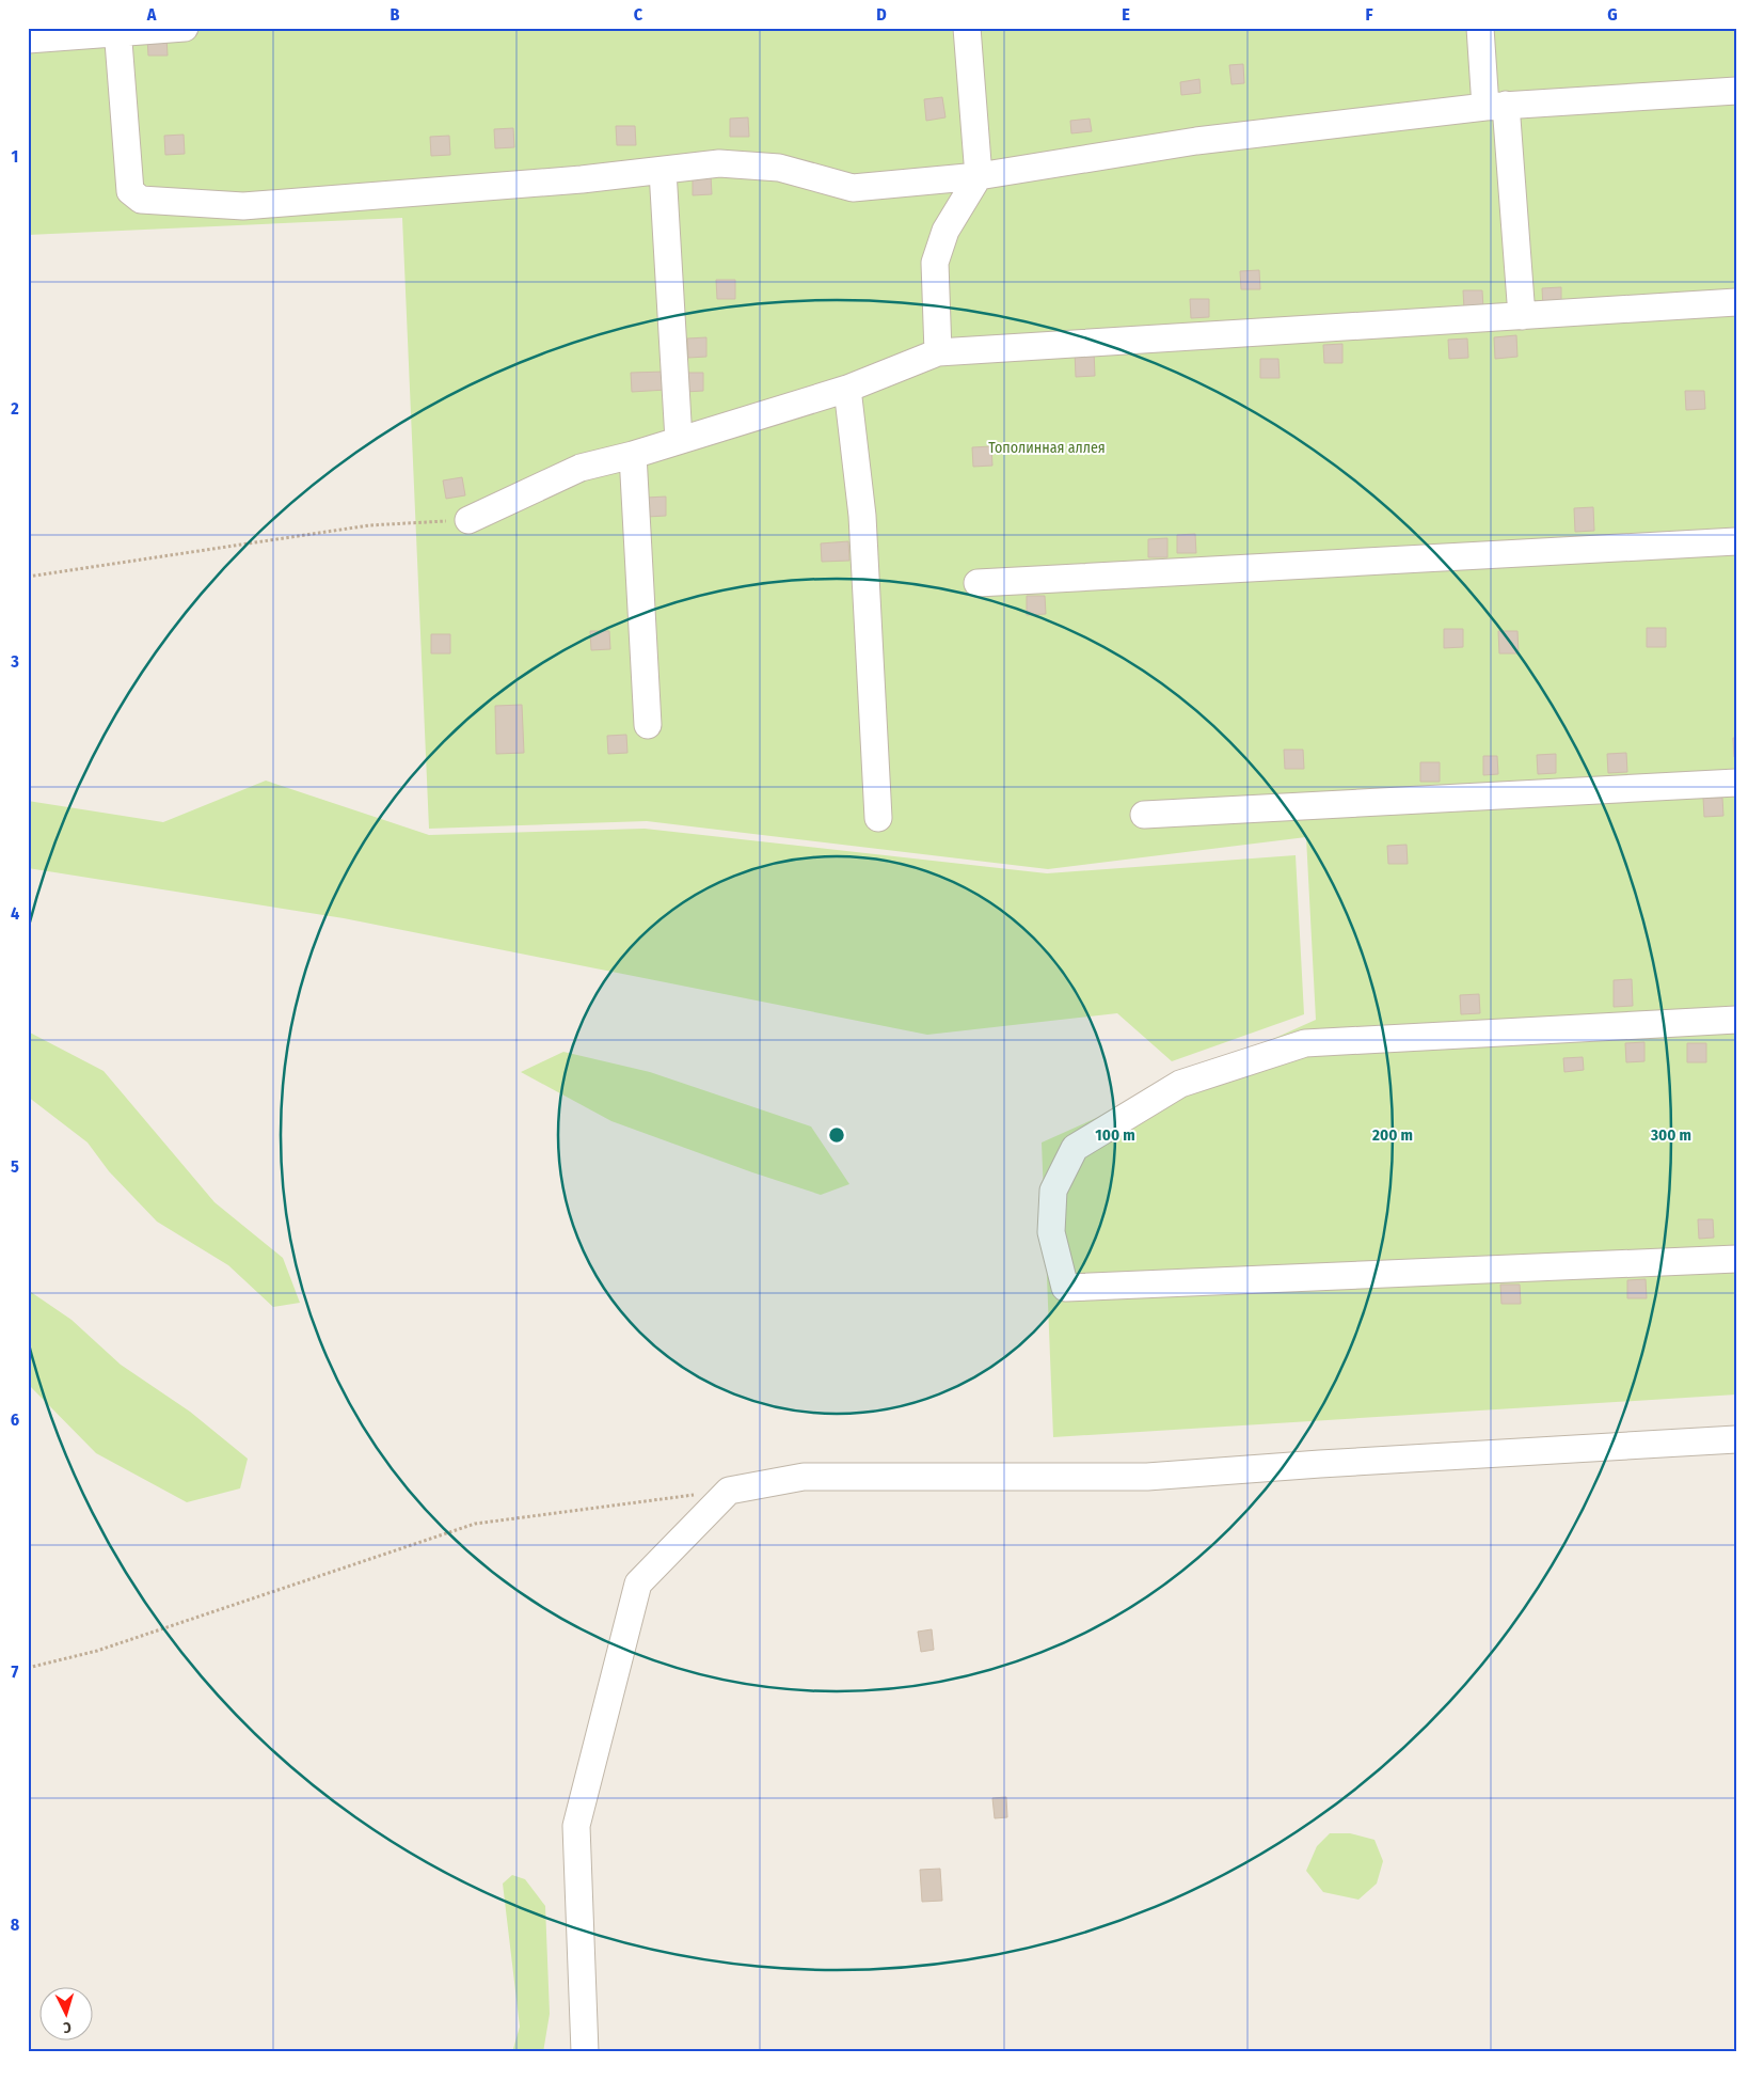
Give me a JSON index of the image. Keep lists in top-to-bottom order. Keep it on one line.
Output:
{"parks":["Тополинная аллея"],"north":"bottom","grid":{"columns":["A","B","C","D","E","F","G"],"rows":["1","2","3","4","5","6","7","8"]},"rings":["100 m","200 m","300 m"]}
